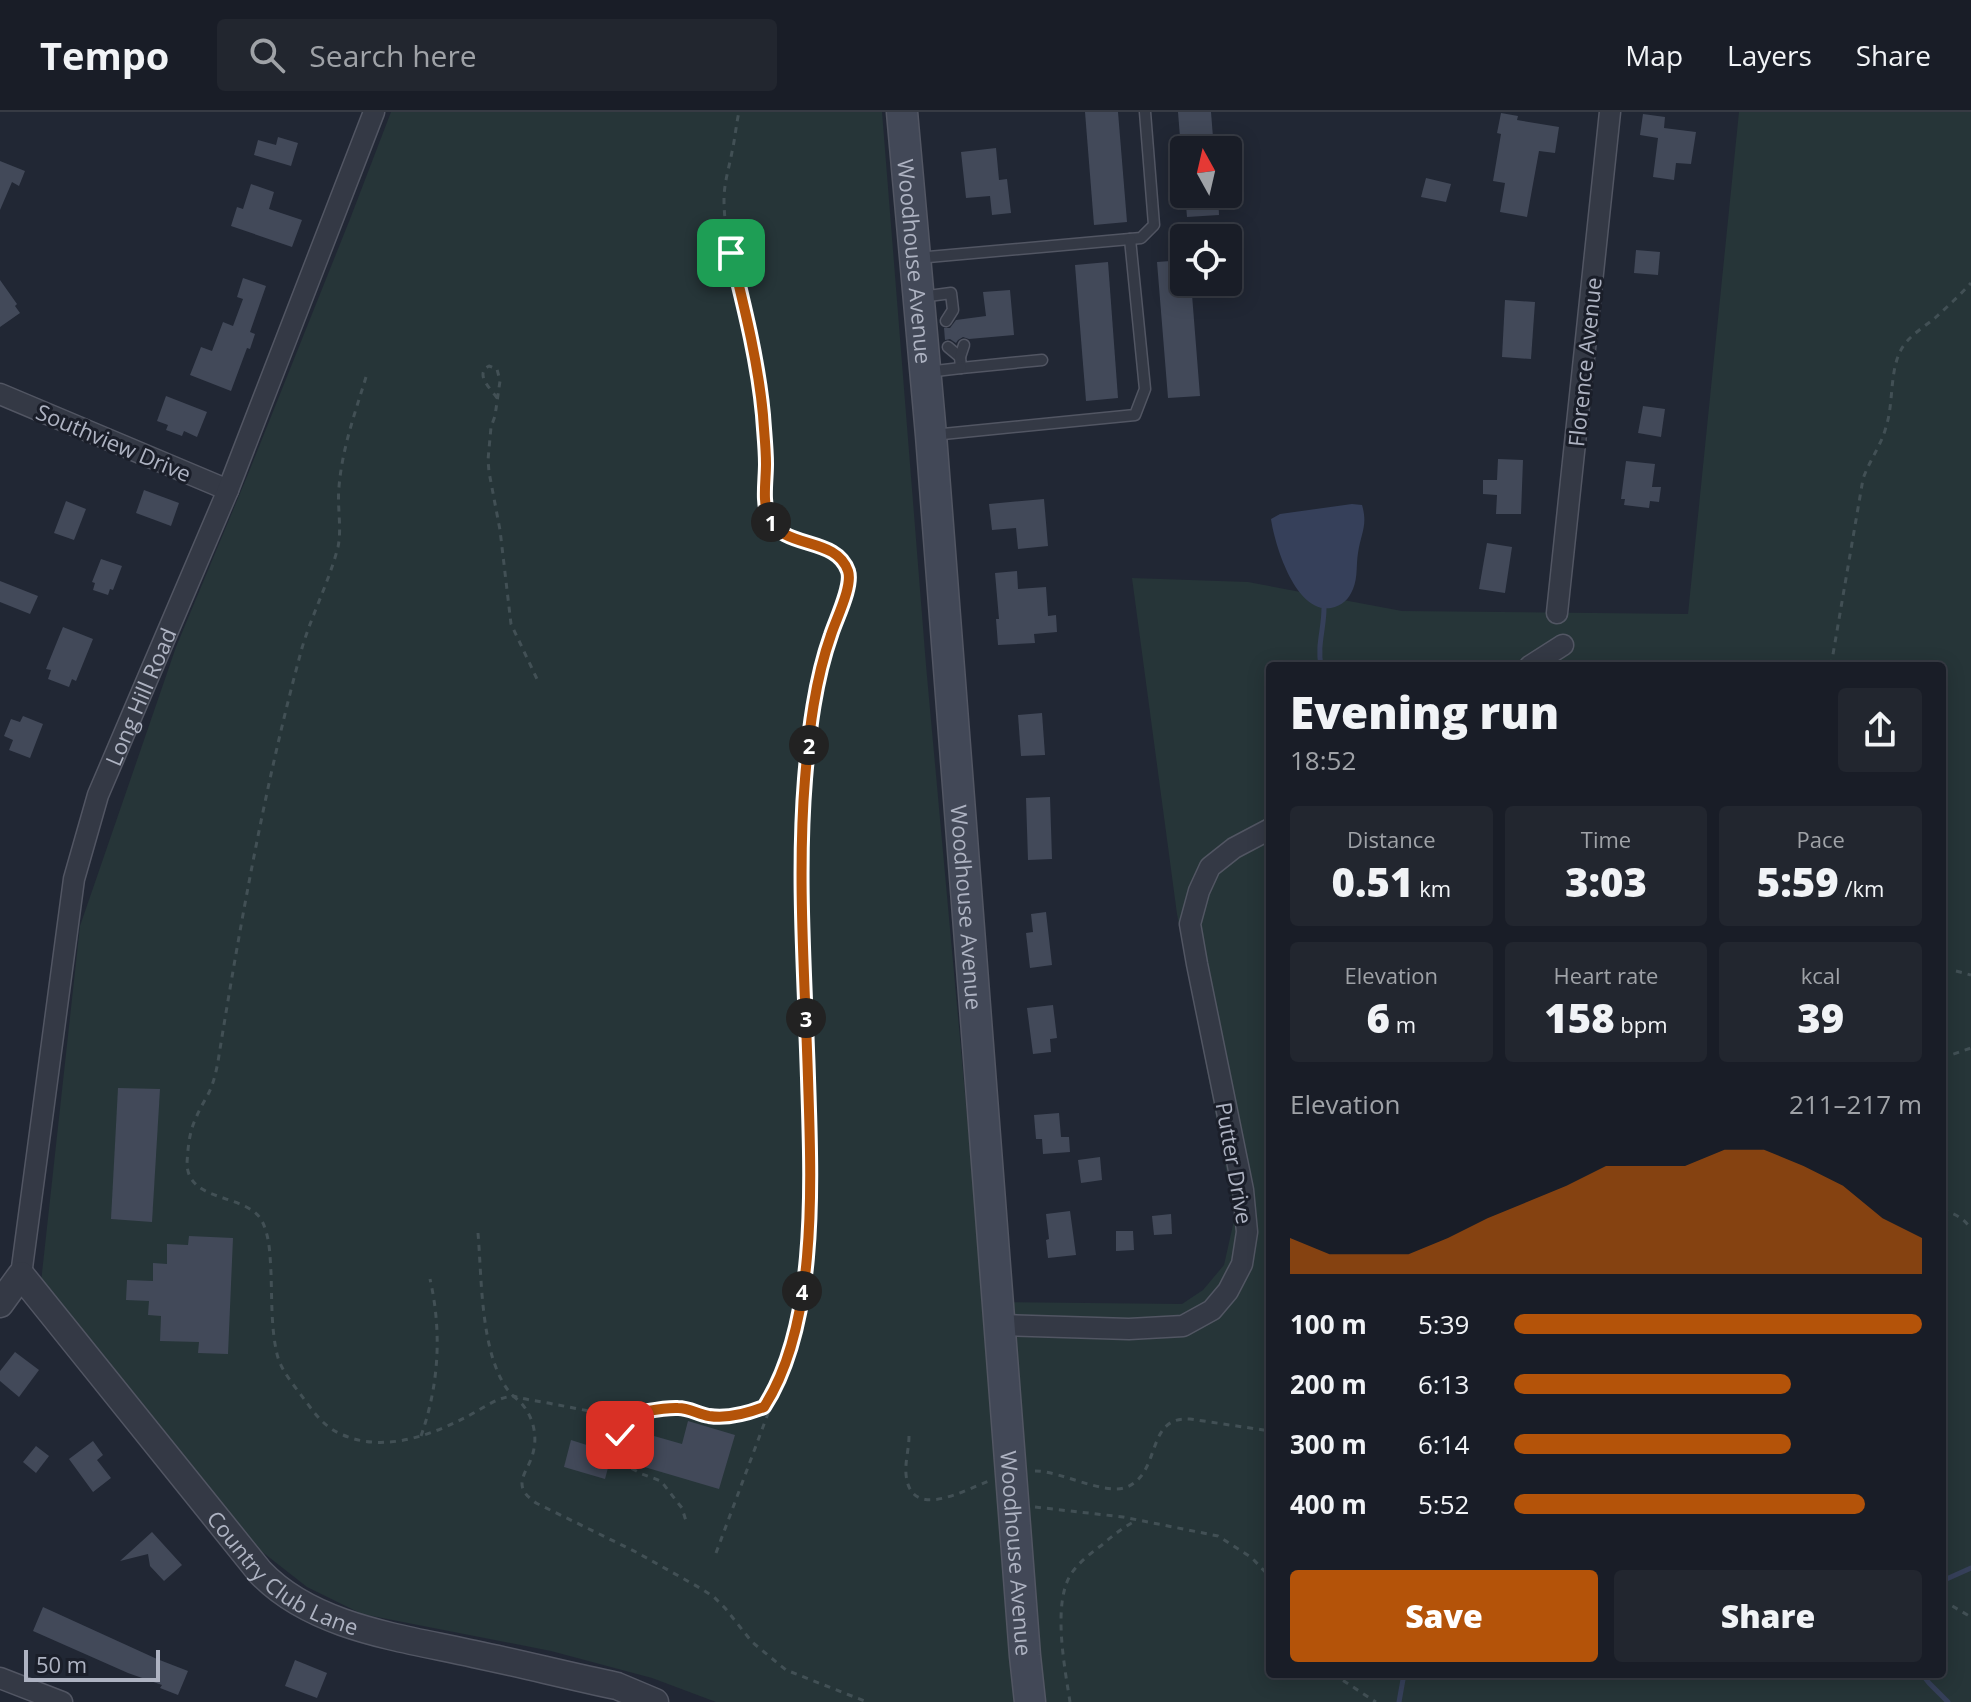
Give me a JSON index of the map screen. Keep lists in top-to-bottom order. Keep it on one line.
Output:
{"streets":{"main road":["Woodhouse Avenue"],"street":["Florence Avenue","Southview Drive","Long Hill Road","Putter Drive","Country Club Lane"]},"crossings":[["Woodhouse Avenue","Putter Drive"],["Southview Drive","Long Hill Road"],["Long Hill Road","Country Club Lane"]],"scale_bar":"50 m","north":"top","page":{"header":"Tempo","search":"Search here","nav":["Map","Layers","Share"],"pins":["1","2","3","4"],"heading":["Evening run","18:52"],"stats":[["Distance","0.51 km"],["Time","3:03"],["Pace","5:59 /km"],["Elevation","6 m"],["Heart rate","158 bpm"],["kcal","39"]],"chart":["Elevation","211–217 m"],"list":[{"name":"100 m","note":"5:39"},{"name":"200 m","note":"6:13"},{"name":"300 m","note":"6:14"},{"name":"400 m","note":"5:52"}],"buttons":["Save","Share"],"scale":"50 m"}}
